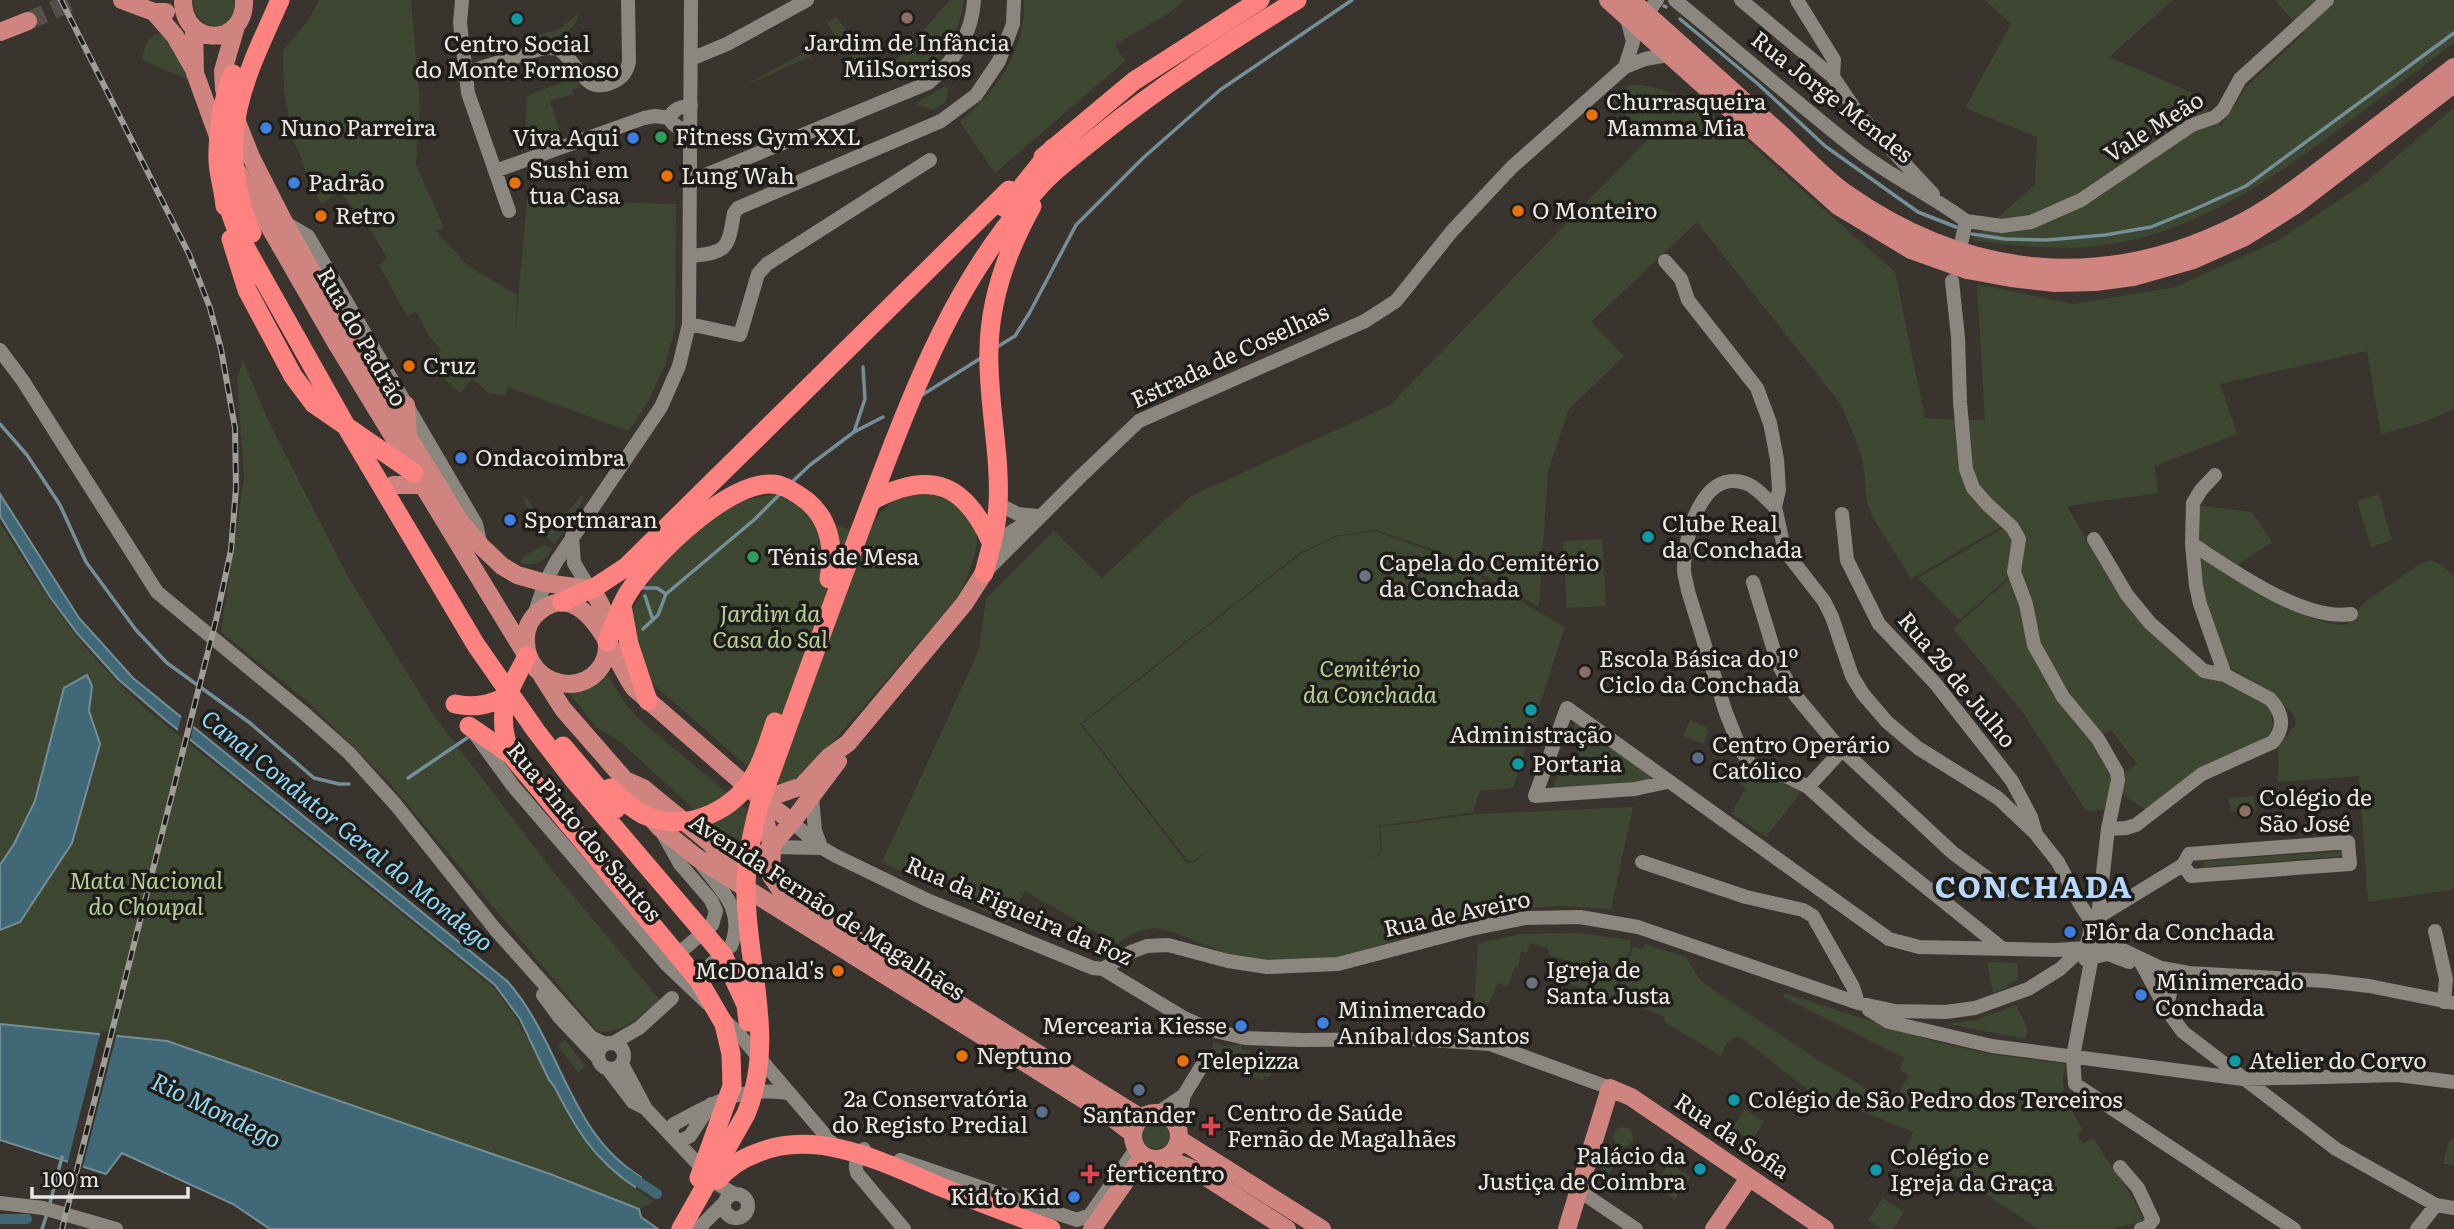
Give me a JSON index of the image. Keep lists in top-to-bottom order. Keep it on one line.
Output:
{"streets":{"main road":["Rua do Padrão","Estrada de Coselhas","Avenida Fernão de Magalhães","Rua da Figueira da Foz","Rua da Sofia"],"street":["Rua Jorge Mendes","Vale Meão","Rua 29 de Julho","Rua Pinto dos Santos","Rua de Aveiro"]},"crossings":[["Rua Jorge Mendes","Vale Meão"],["Rua do Padrão","Avenida Fernão de Magalhães"],["Rua do Padrão","Rua da Figueira da Foz"],["Avenida Fernão de Magalhães","Rua da Figueira da Foz"],["Rua da Figueira da Foz","Rua de Aveiro"],["Rua da Figueira da Foz","Rua da Sofia"]],"districts":["CONCHADA"],"water":["Canal Condutor Geral do Mondego","Rio Mondego"],"parks":["Jardim da Casa do Sal","Cemitério da Conchada","Mata Nacional do Choupal"],"places":{"other":["Jardim de Infância MilSorrisos","Centro Social do Monte Formoso","Churrasqueira Mamma Mia","Nuno Parreira","Fitness Gym XXL","Viva Aqui","Lung Wah","Padrão","Sushi em tua Casa","O Monteiro","Retro","Cruz","Ondacoimbra","Sportmaran","Clube Real da Conchada","Ténis de Mesa","Capela do Cemitério da Conchada","Escola Básica do 1º Ciclo da Conchada","Administração","Centro Operário Católico","Portaria","Colégio de São José","Flôr da Conchada","McDonald's","Igreja de Santa Justa","Minimercado Conchada","Minimercado Aníbal dos Santos","Mercearia Kiesse","Neptuno","Telepizza","Atelier do Corvo","Santander","Colégio de São Pedro dos Terceiros","2a Conservatória do Registo Predial","Palácio da Justiça de Coimbra","Colégio e Igreja da Graça","Kid to Kid"],"health":["Centro de Saúde Fernão de Magalhães","ferticentro"]},"scale_bar":"100 m"}
